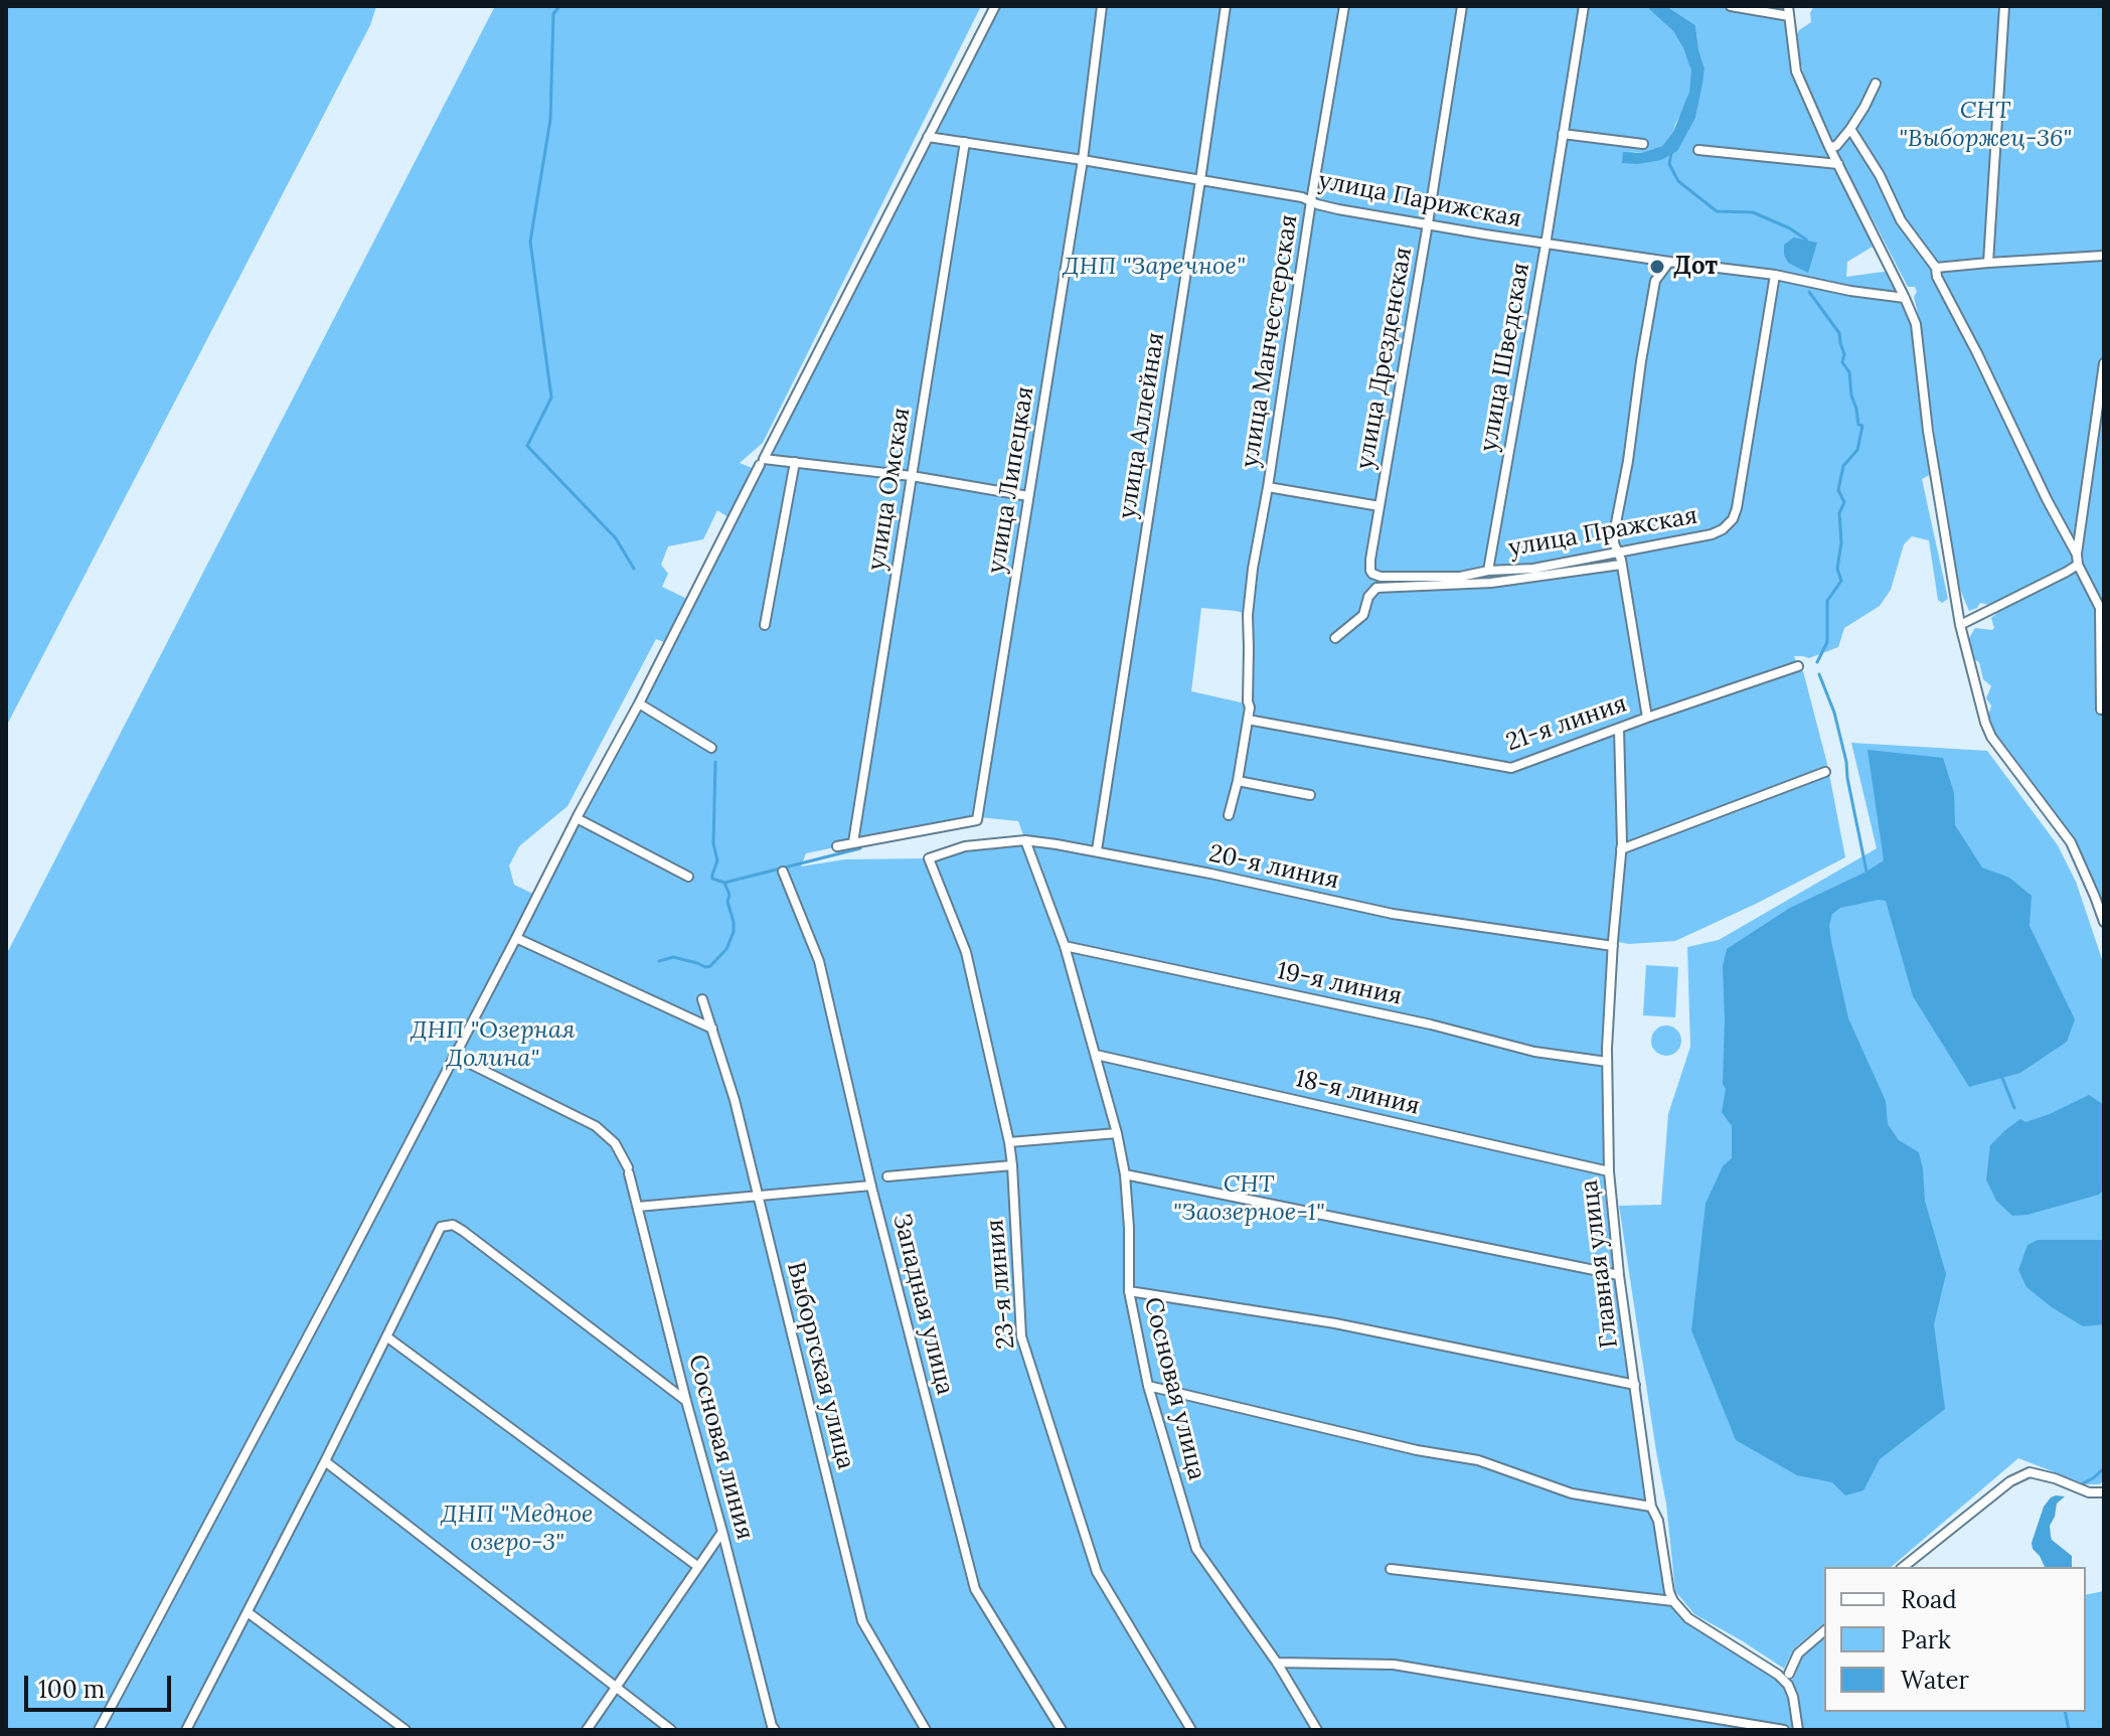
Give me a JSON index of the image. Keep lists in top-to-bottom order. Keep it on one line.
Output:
{"streets":{"street":["улица Парижская","улица Манчестерская","улица Шведская","улица Дрезденская","улица Аллейная","улица Липецкая","улица Омская","улица Пражская","21-я линия","20-я линия","19-я линия","18-я линия","Главная улица","23-я линия","Западная улица","Выборгская улица","Сосновая улица","Сосновая линия"]},"crossings":[["улица Парижская","улица Манчестерская"],["улица Парижская","улица Шведская"],["улица Парижская","улица Дрезденская"],["улица Парижская","улица Аллейная"],["улица Парижская","улица Липецкая"],["улица Парижская","улица Омская"],["улица Парижская","улица Пражская"],["улица Манчестерская","21-я линия"],["улица Шведская","улица Пражская"],["улица Дрезденская","улица Пражская"],["улица Аллейная","20-я линия"],["улица Липецкая","улица Омская"],["21-я линия","Главная улица"],["20-я линия","Главная улица"],["20-я линия","23-я линия"],["20-я линия","Сосновая улица"],["19-я линия","Главная улица"],["19-я линия","Сосновая улица"],["18-я линия","Главная улица"],["18-я линия","Сосновая улица"]],"parks":["СНТ \"Выборжец-36\"","ДНП \"Заречное\"","ДНП \"Озерная Долина\"","СНТ \"Заозерное-1\"","ДНП \"Медное озеро-3\""],"places":["Дот"],"legend":["Road","Park","Water"],"scale_bar":"100 m"}
